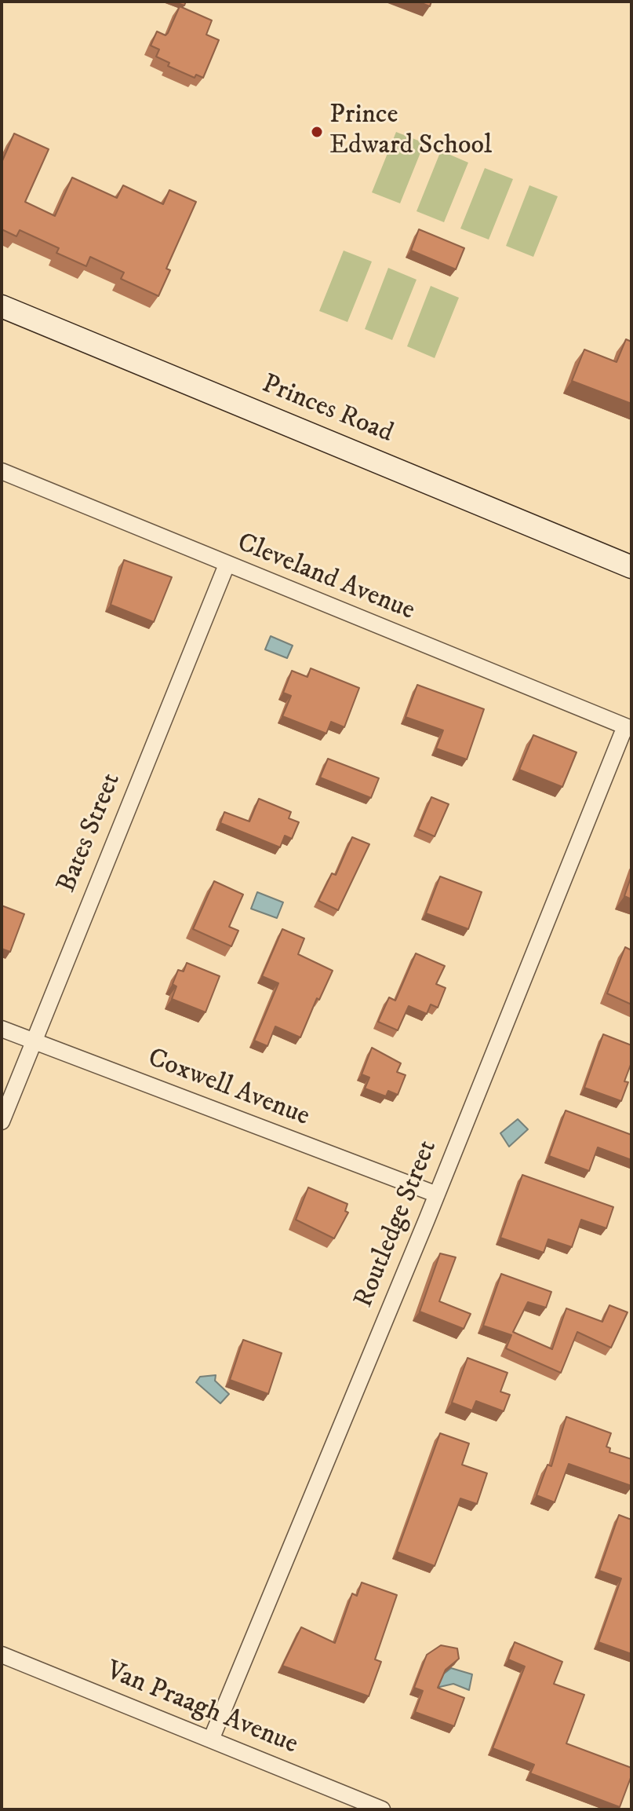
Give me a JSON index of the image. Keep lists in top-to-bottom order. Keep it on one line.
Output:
{"streets":{"main road":["Princes Road"],"street":["Cleveland Avenue","Bates Street","Coxwell Avenue","Routledge Street","Van Praagh Avenue"]},"crossings":[["Cleveland Avenue","Bates Street"],["Cleveland Avenue","Routledge Street"],["Bates Street","Coxwell Avenue"],["Coxwell Avenue","Routledge Street"],["Routledge Street","Van Praagh Avenue"]],"places":["Prince Edward School"]}
